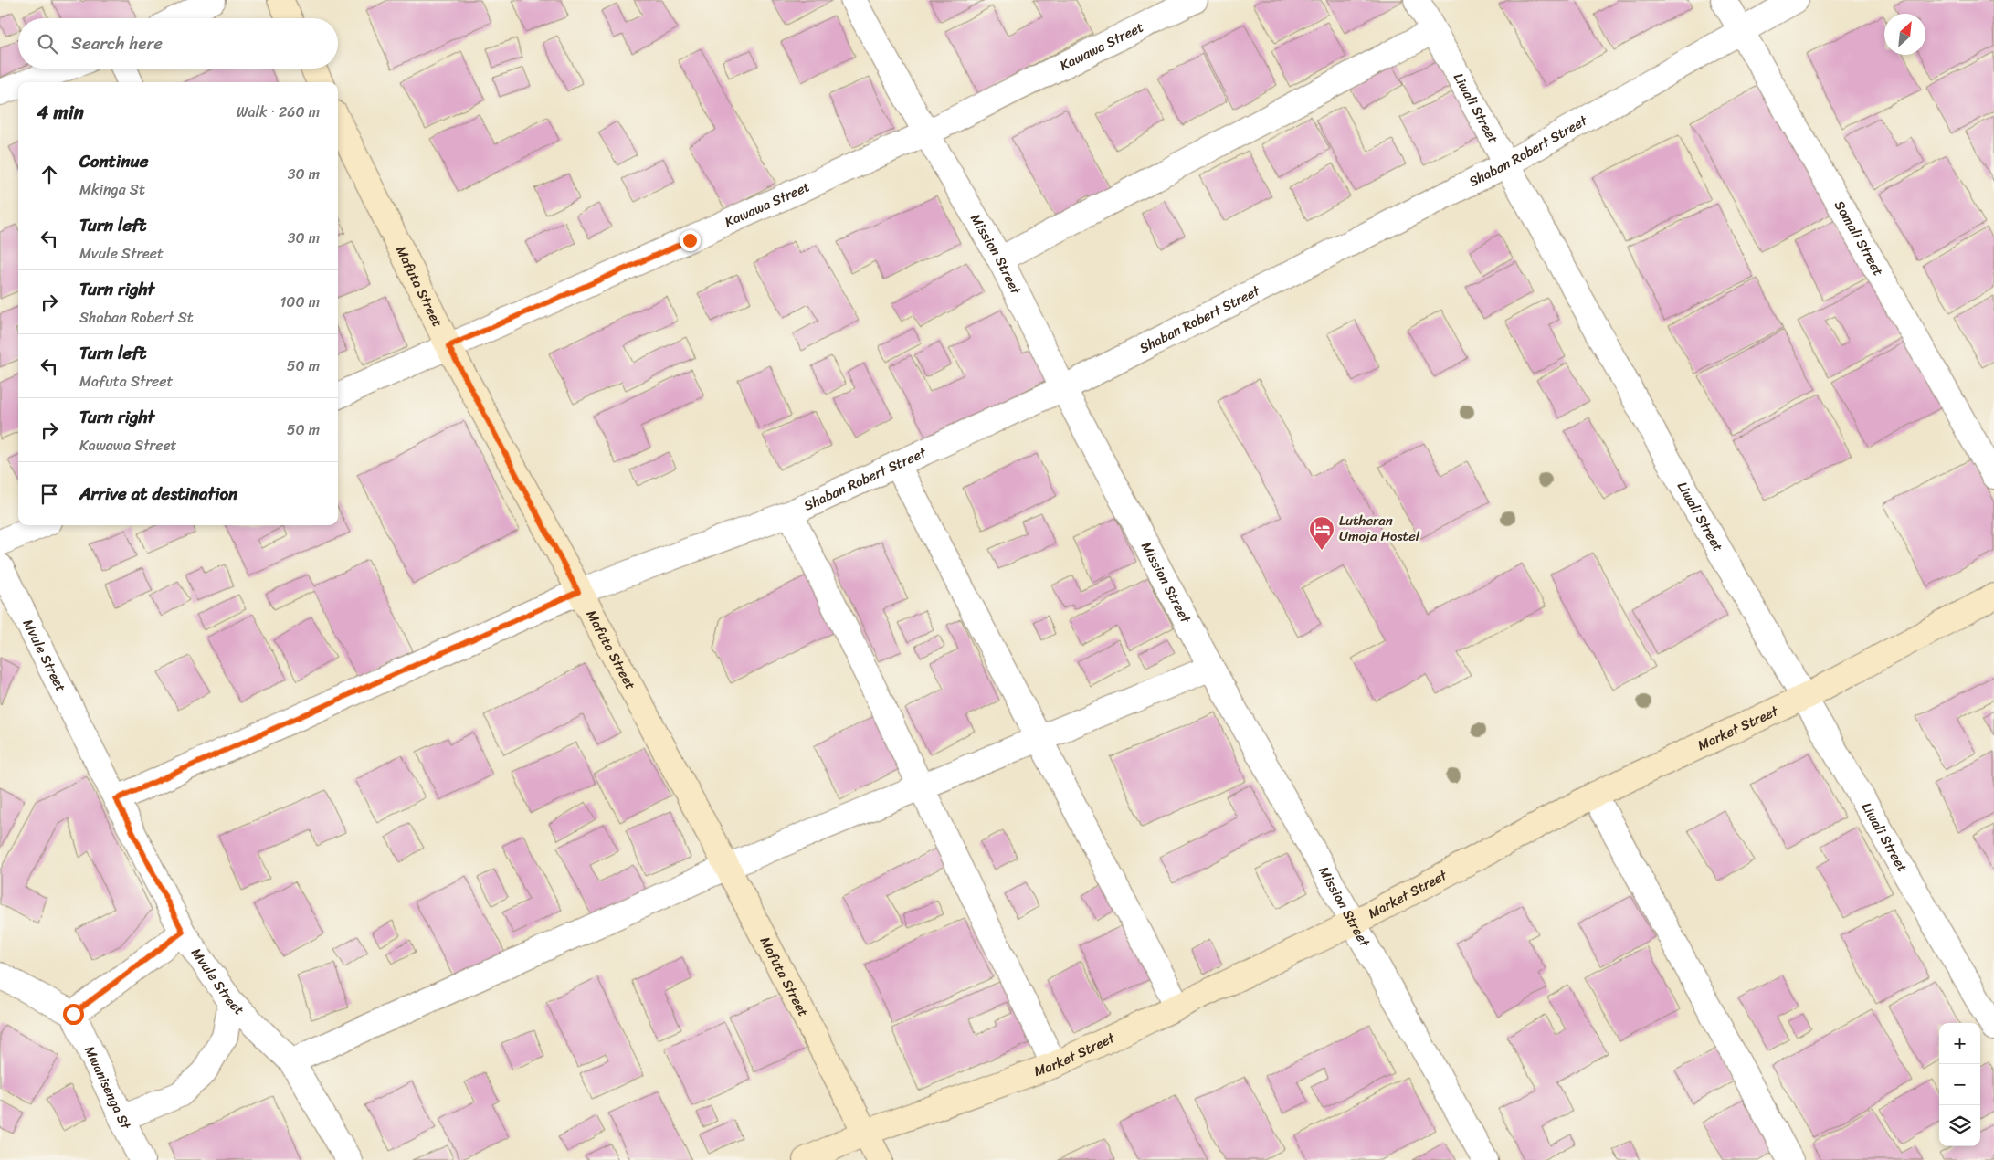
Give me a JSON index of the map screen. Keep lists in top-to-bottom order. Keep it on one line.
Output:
{"streets":{"street":["Kawawa Street","Liwali Street","Shaban Robert Street","Somali Street","Mission Street","Mafuta Street","Mvule Street","Market Street","Mwanisenga St"]},"crossings":[["Kawawa Street","Mission Street"],["Kawawa Street","Mafuta Street"],["Liwali Street","Shaban Robert Street"],["Liwali Street","Market Street"],["Shaban Robert Street","Somali Street"],["Shaban Robert Street","Mission Street"],["Shaban Robert Street","Mafuta Street"],["Shaban Robert Street","Mvule Street"],["Mission Street","Market Street"],["Mafuta Street","Market Street"]],"places":{"hotel":["Lutheran Umoja Hostel"]},"north":"top right","page":{"search":"Search here","heading":["4 min","Walk · 260 m"],"list":[["Continue","Mkinga St","30 m"],["Turn left","Mvule Street","30 m"],["Turn right","Shaban Robert St","100 m"],["Turn left","Mafuta Street","50 m"],["Turn right","Kawawa Street","50 m"],"Arrive at destination"],"map_buttons":["+","−"]}}
